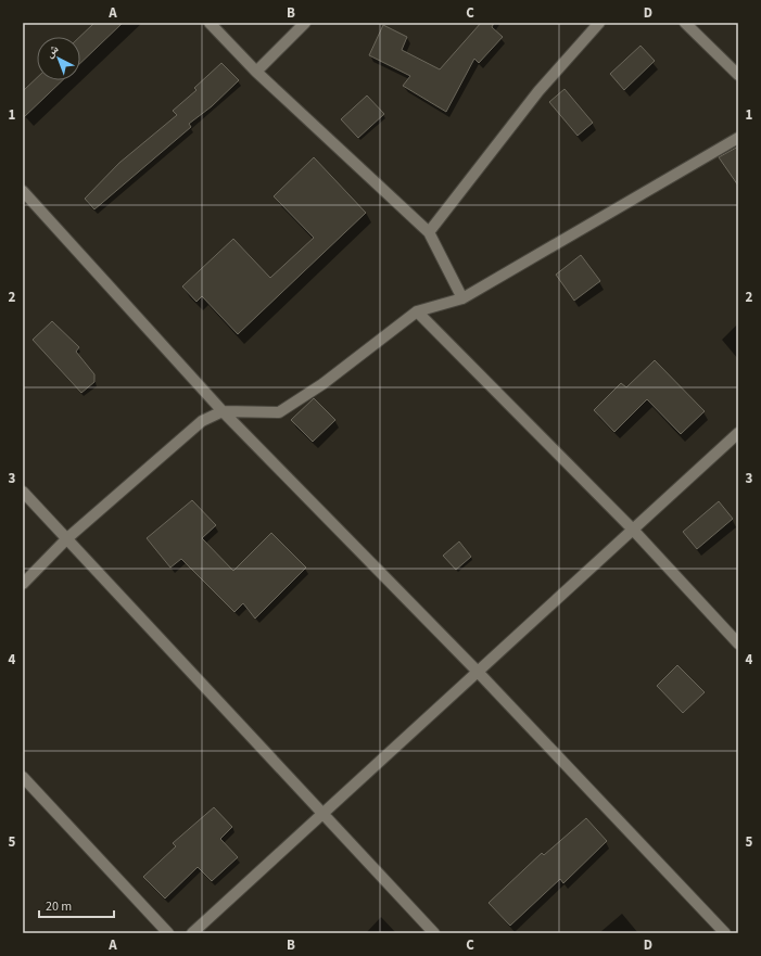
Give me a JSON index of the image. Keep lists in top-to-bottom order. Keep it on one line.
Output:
{"scale_bar":"20 m","north":"top left","grid":{"columns":["A","B","C","D"],"rows":["1","2","3","4","5"]}}
